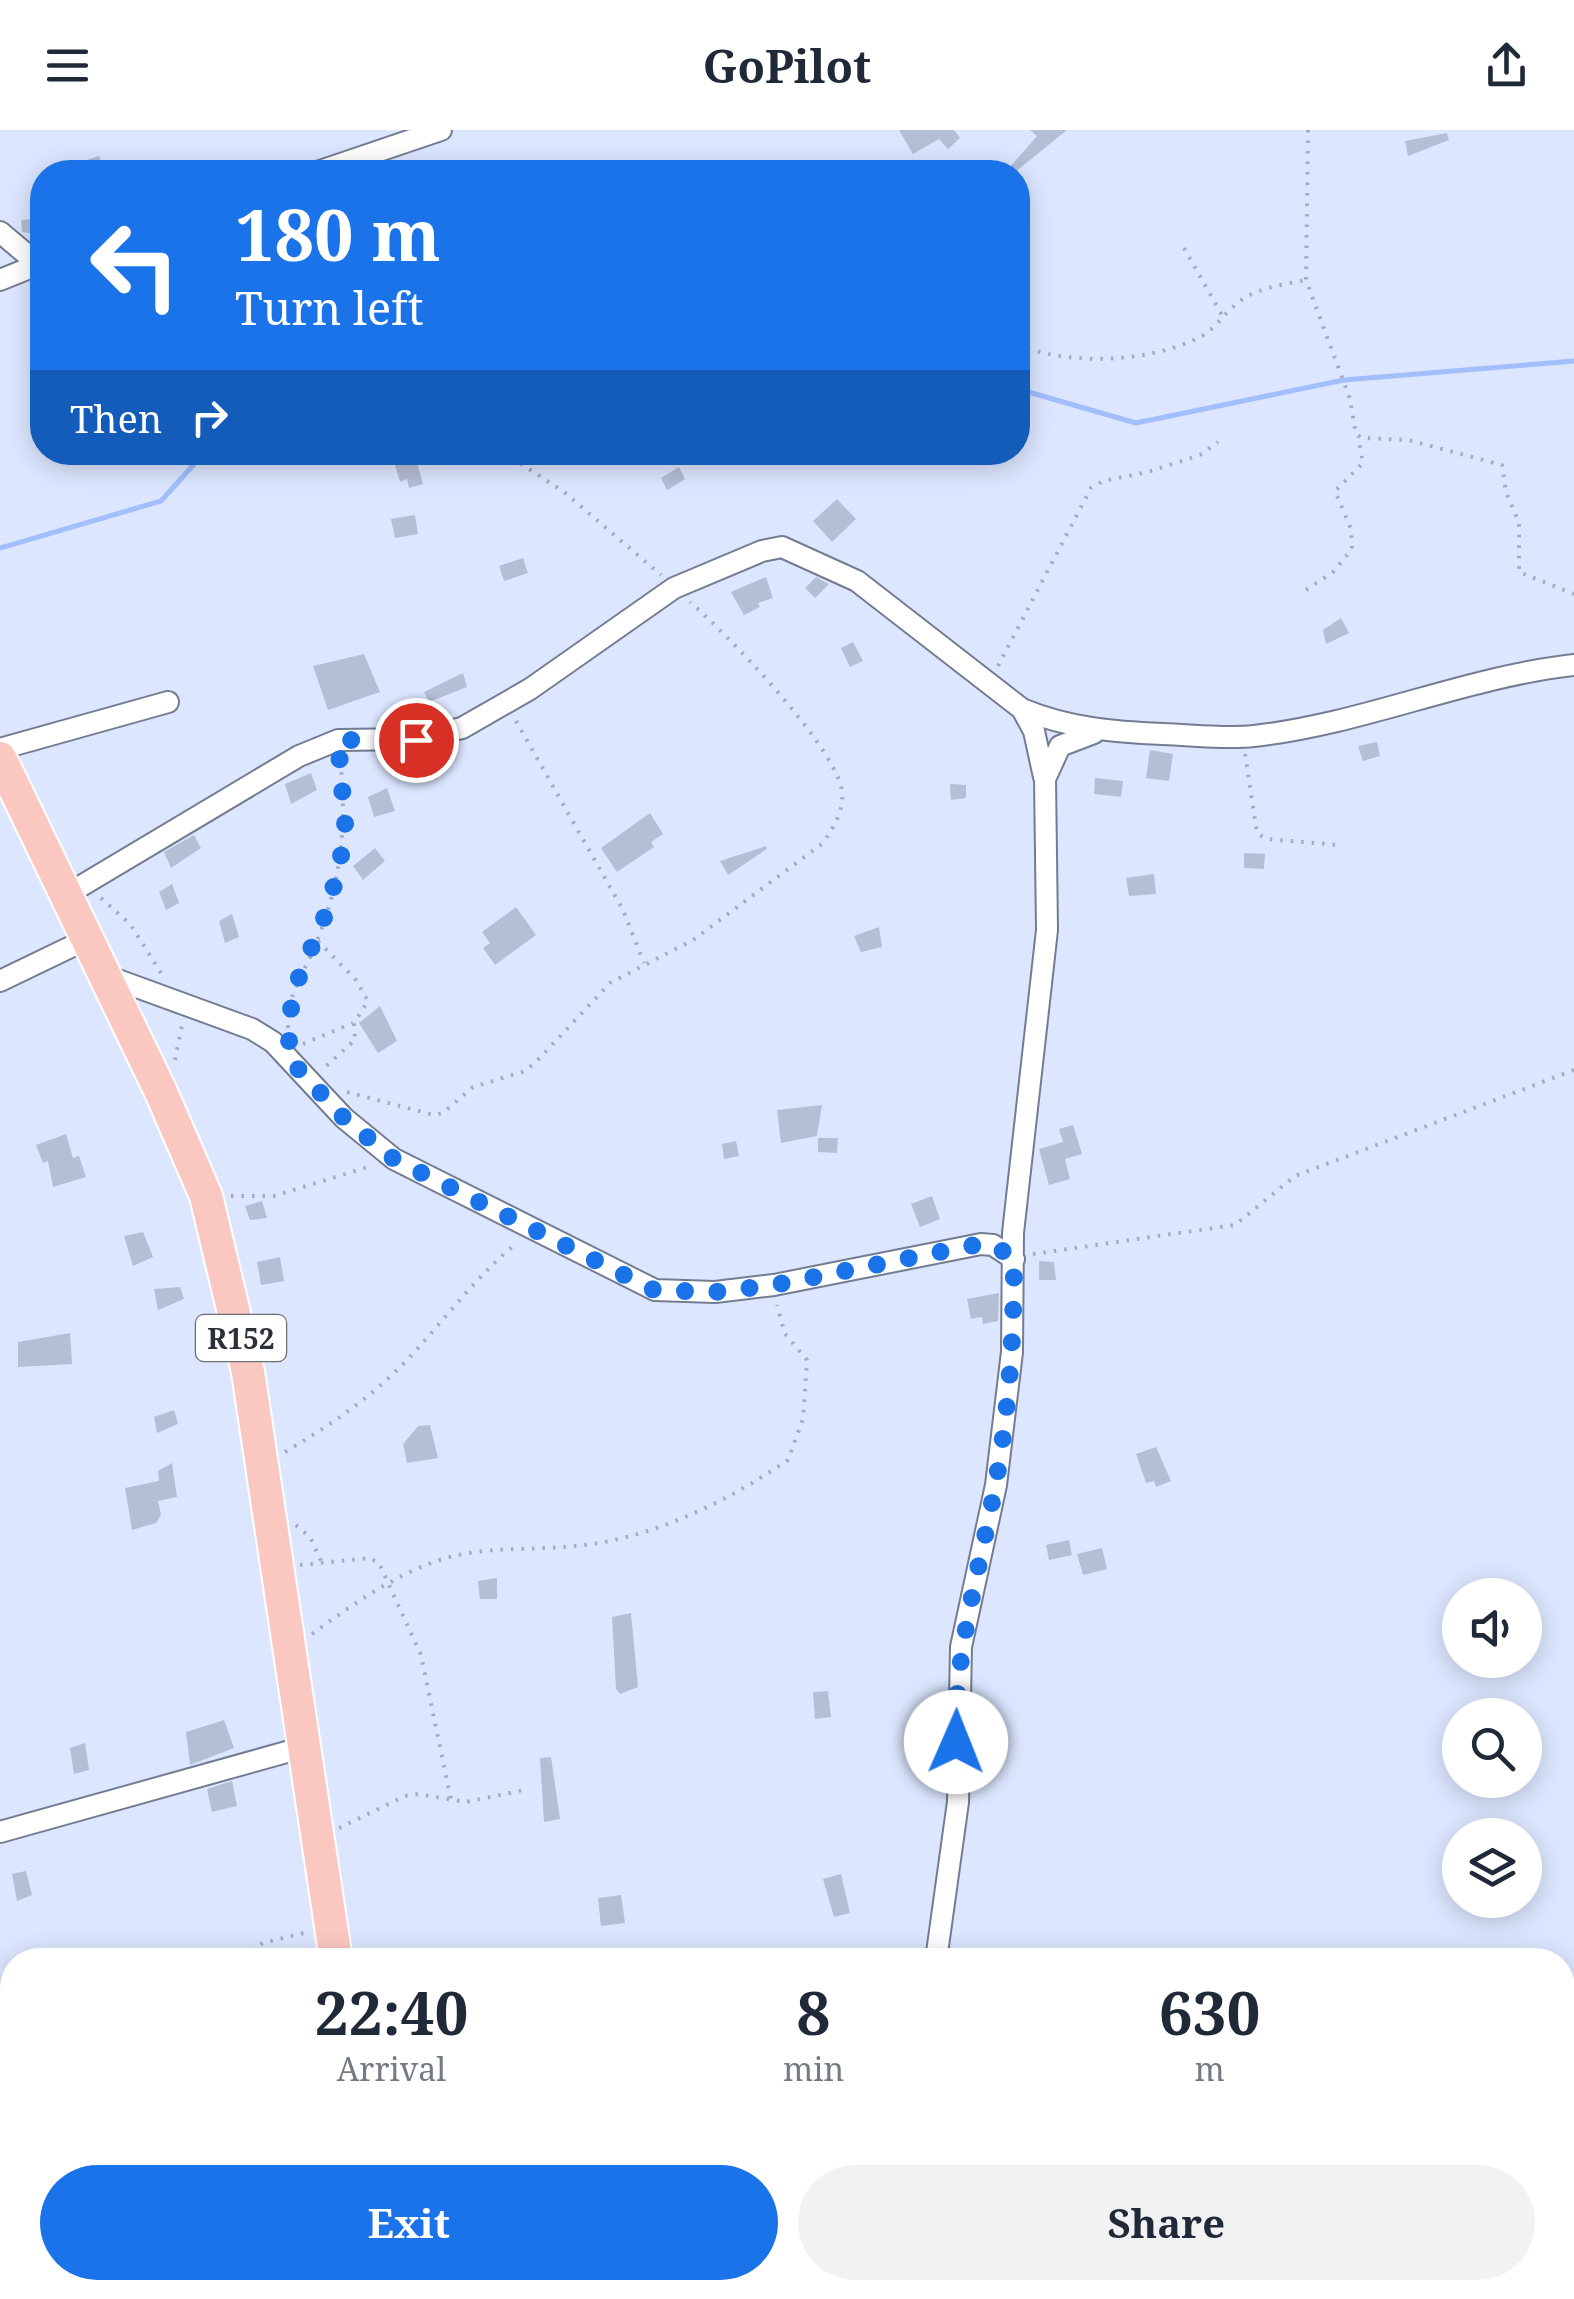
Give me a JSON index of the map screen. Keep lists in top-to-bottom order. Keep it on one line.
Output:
{"streets":{"main road":["R152"]},"page":{"header":"GoPilot","turn":["180 m","Turn left"],"then":"Then","eta":["22:40","Arrival","8","min","630","m"],"buttons":["Exit","Share"]}}
